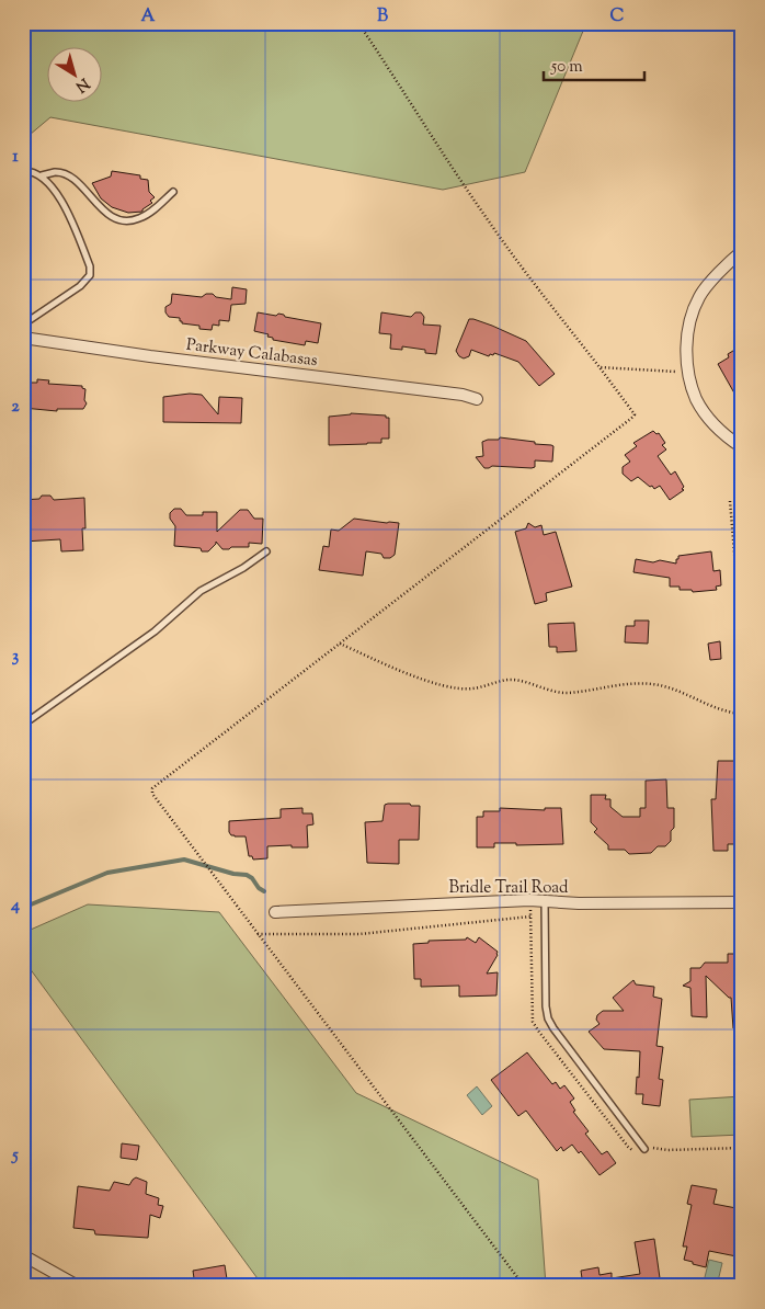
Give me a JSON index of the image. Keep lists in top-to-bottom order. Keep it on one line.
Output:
{"streets":{"street":["Parkway Calabasas","Bridle Trail Road"]},"scale_bar":"50 m","north":"bottom right","grid":{"columns":["A","B","C"],"rows":["1","2","3","4","5"]}}
